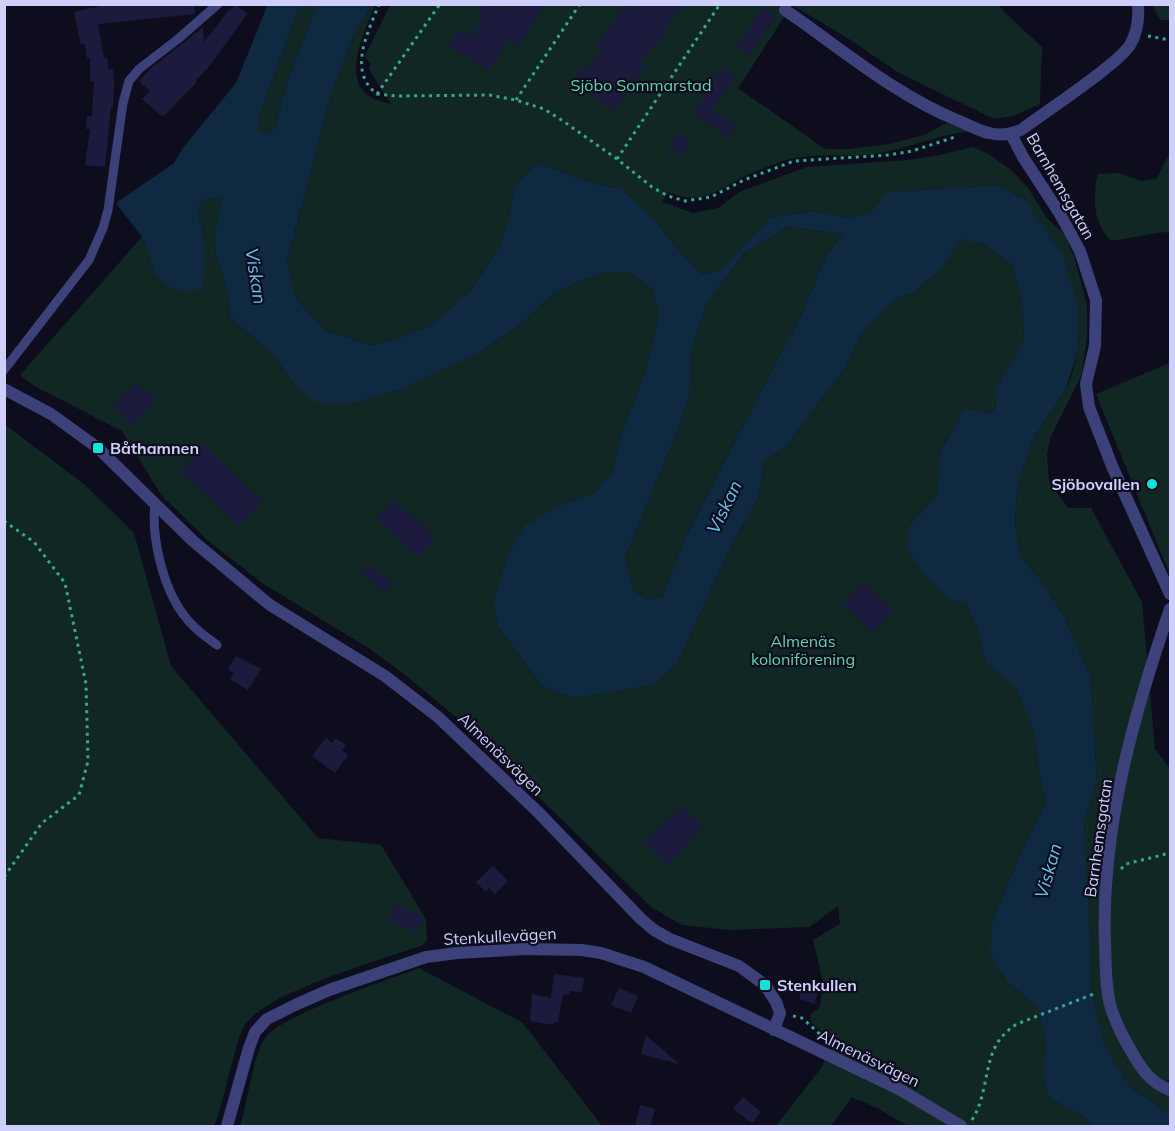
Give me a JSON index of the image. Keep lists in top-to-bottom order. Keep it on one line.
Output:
{"streets":{"street":["Barnhemsgatan","Almenäsvägen","Stenkullevägen"]},"crossings":[["Almenäsvägen","Stenkullevägen"]],"water":["Viskan"],"parks":["Sjöbo Sommarstad","Almenäs koloniförening"],"places":{"transit":["Båthamnen","Stenkullen"],"other":["Sjöbovallen"]}}
